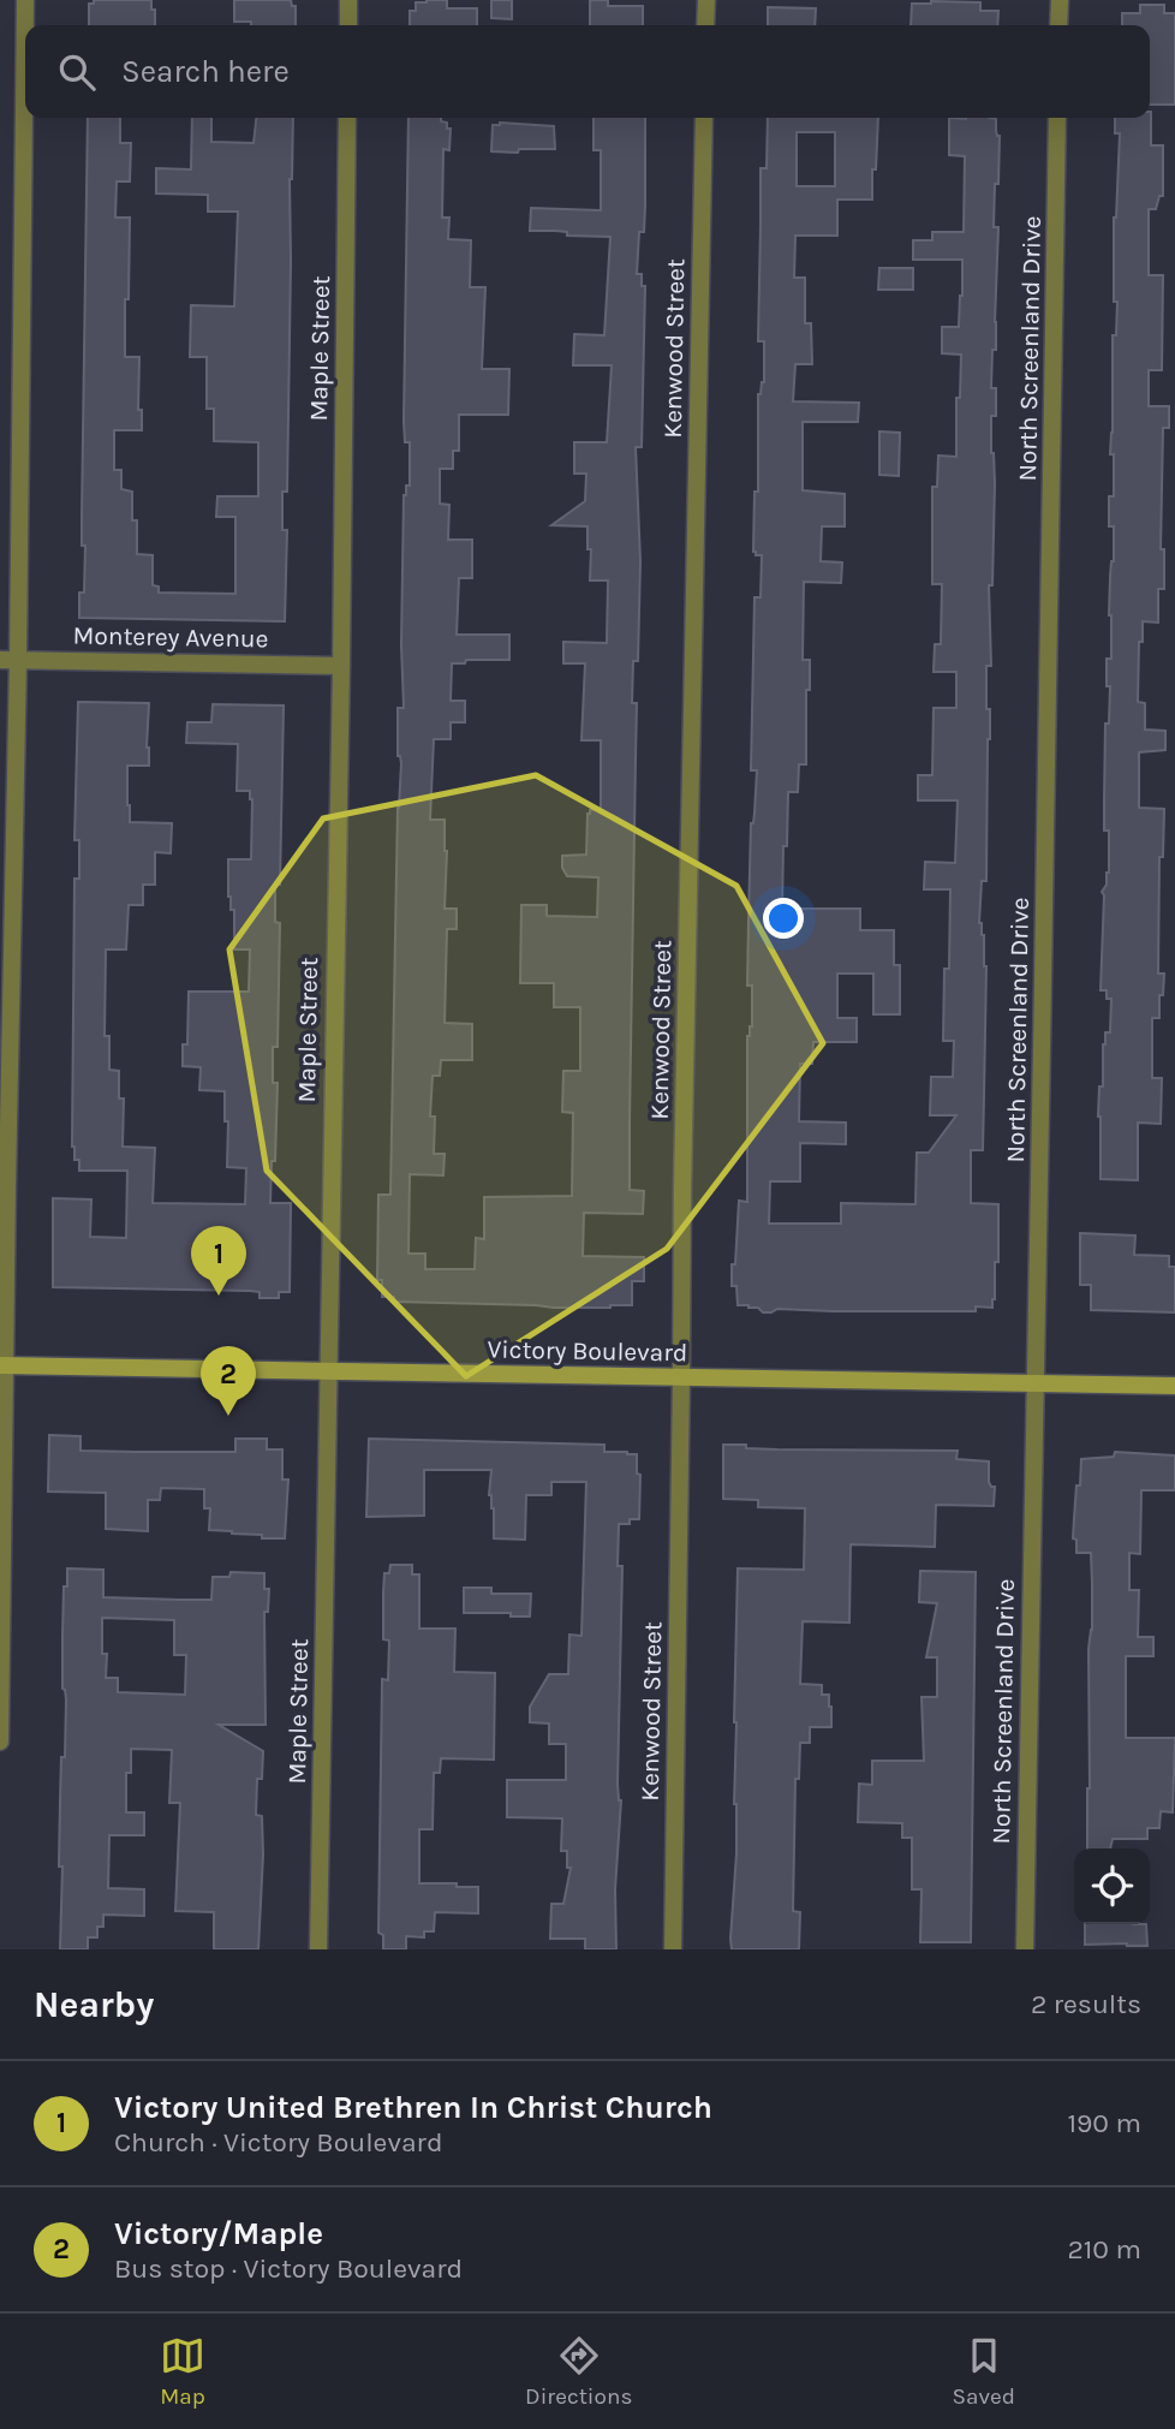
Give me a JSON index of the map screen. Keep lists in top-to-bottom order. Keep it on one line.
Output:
{"streets":{"main road":["Victory Boulevard"],"street":["Maple Street","Kenwood Street","North Screenland Drive","Monterey Avenue"]},"crossings":[["Maple Street","Monterey Avenue"],["Maple Street","Victory Boulevard"],["Kenwood Street","Victory Boulevard"],["North Screenland Drive","Victory Boulevard"]],"page":{"search":"Search here","pins":["1","2"],"heading":["Nearby","2 results"],"list":[{"mark":"1","name":"Victory United Brethren In Christ Church","note":"Church · Victory Boulevard","value":"190 m"},{"mark":"2","name":"Victory/Maple","note":"Bus stop · Victory Boulevard","value":"210 m"}],"nav":["Map","Directions","Saved"]}}
